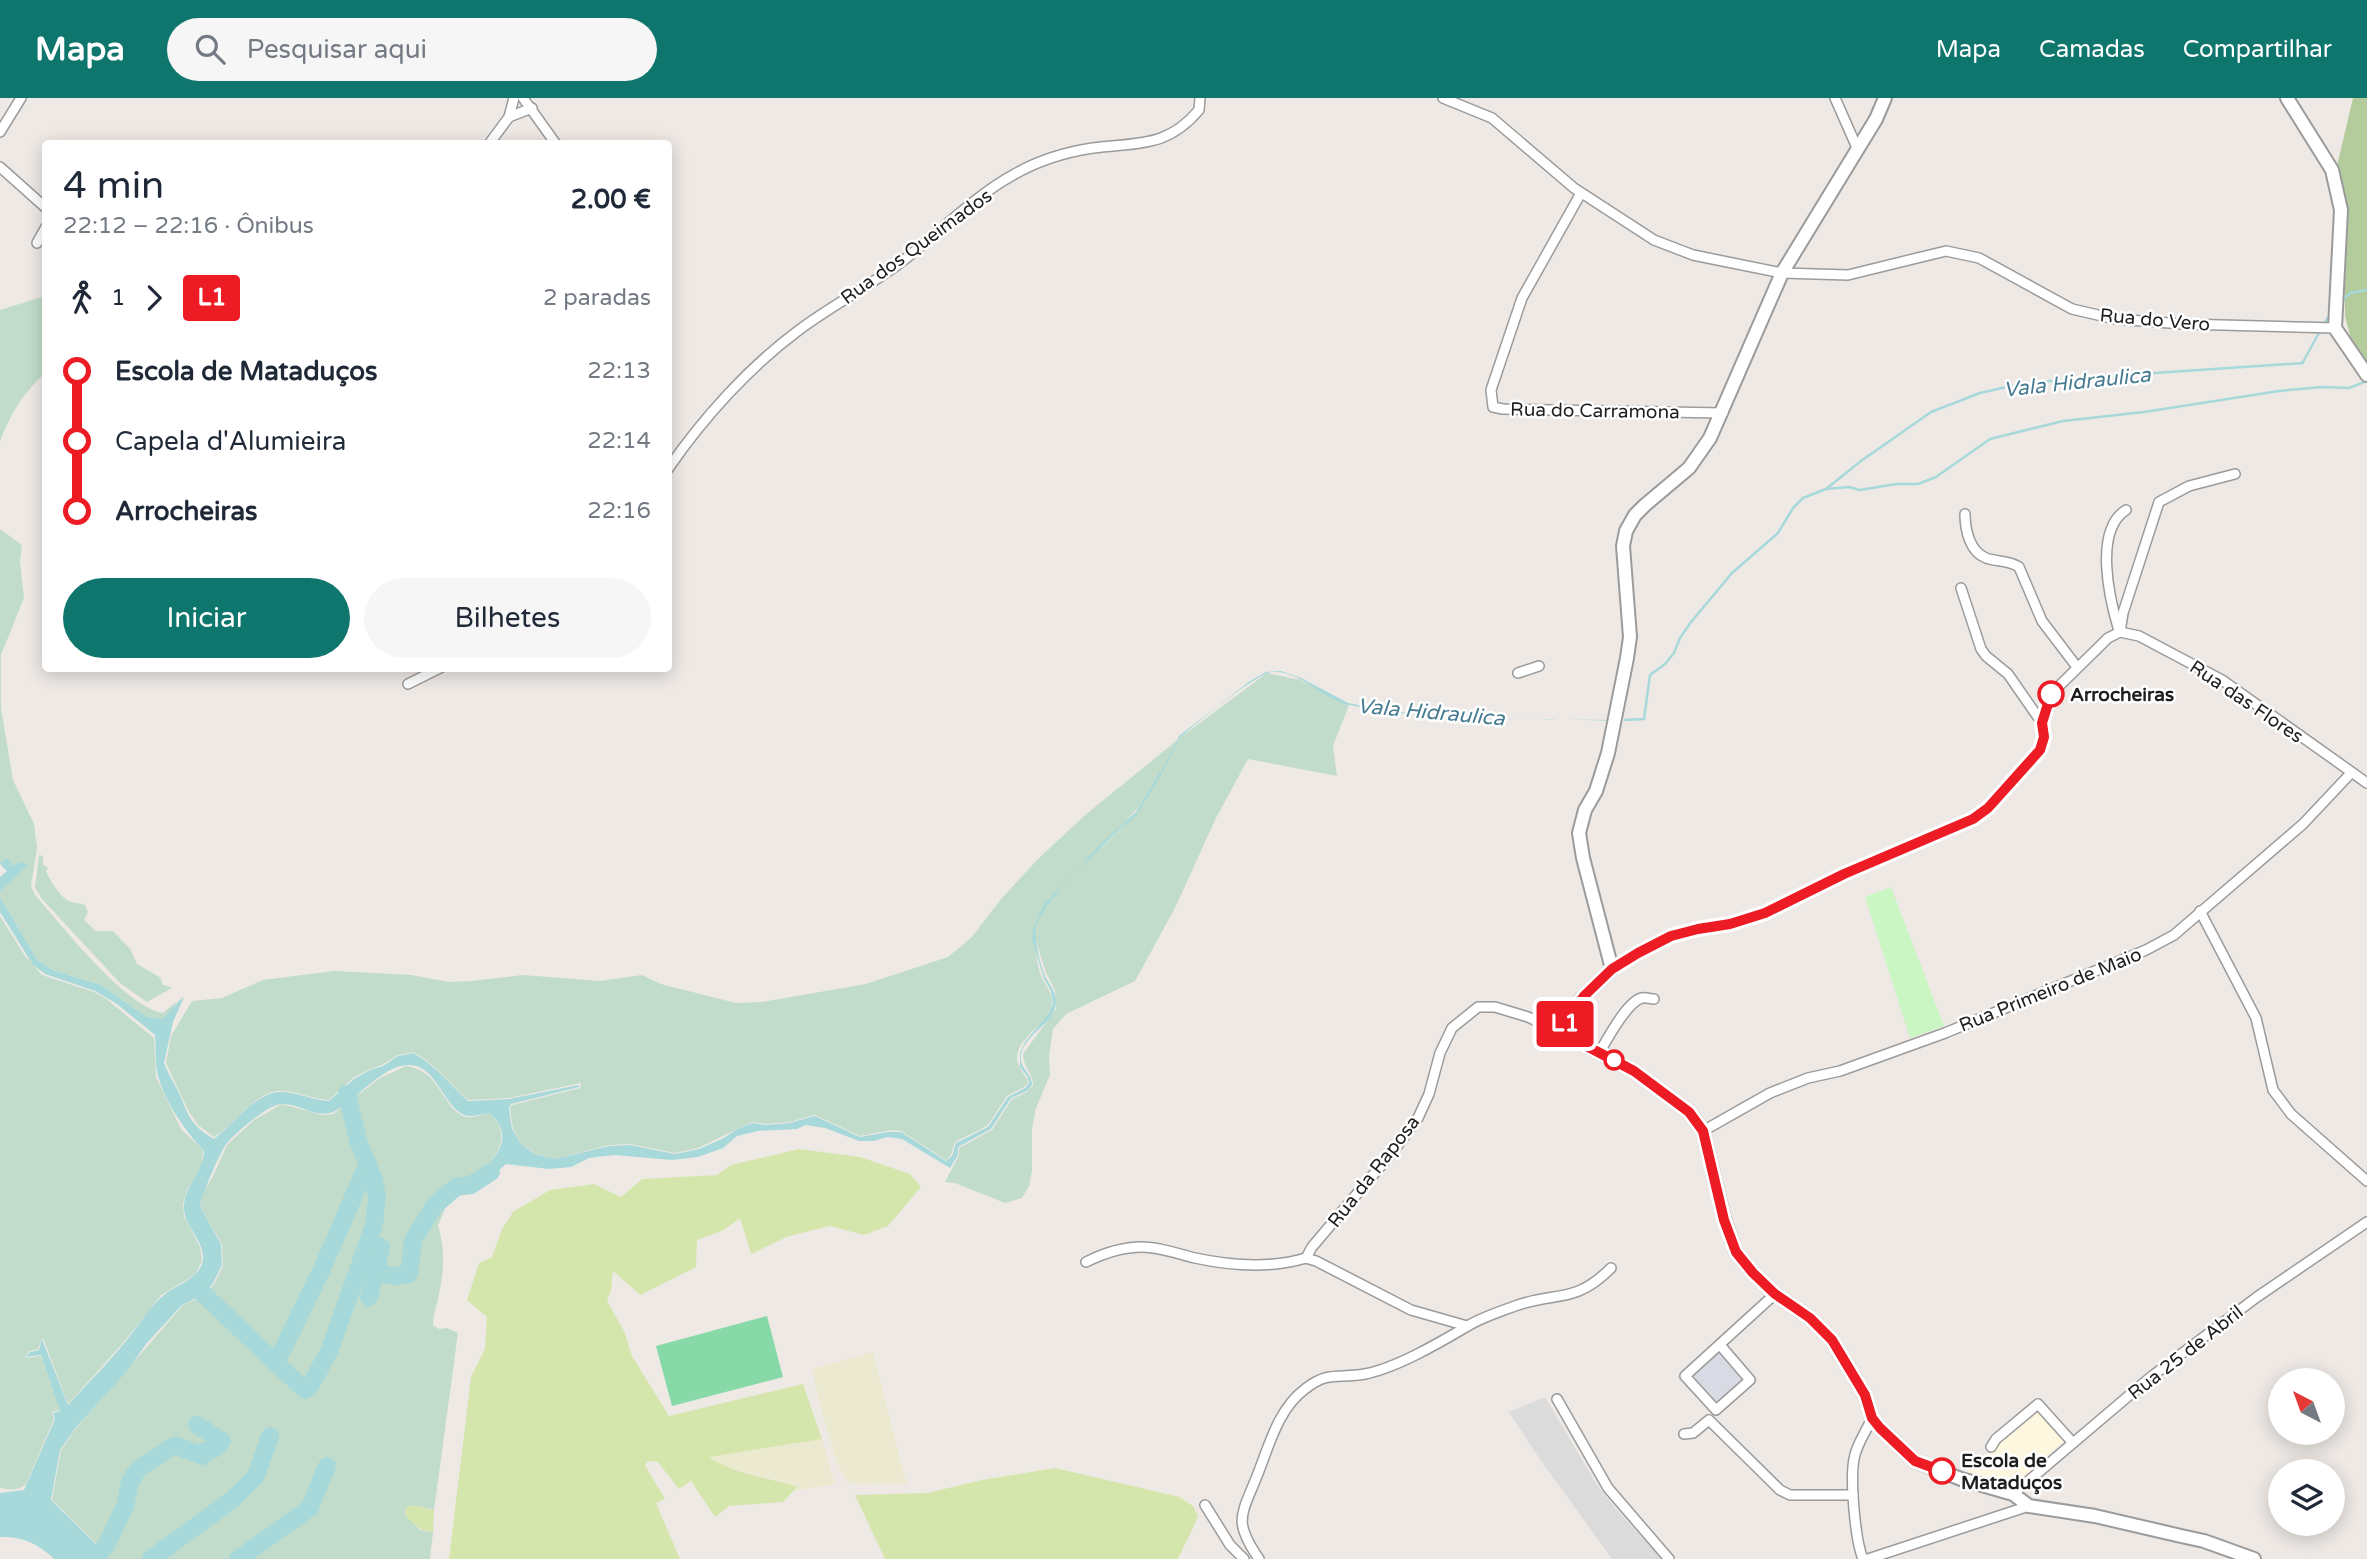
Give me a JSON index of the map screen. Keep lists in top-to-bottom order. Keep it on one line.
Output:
{"streets":{"street":["Rua dos Queimados","Rua do Vero","Rua do Carramona","Rua das Flores","Rua Primeiro de Maio","Rua da Raposa","Rua 25 de Abril"]},"crossings":[["Rua do Vero","Rua do Carramona"],["Rua das Flores","Rua Primeiro de Maio"]],"water":["Vala Hidraulica"],"places":["Arrocheiras","Escola de Mataduços"],"lines":["bus line L1"],"north":"top left","page":{"header":"Mapa","search":"Pesquisar aqui","nav":["Mapa","Camadas","Compartilhar"],"on_map":"L1","heading":["4 min","22:12 – 22:16 · Ônibus","2.00 €"],"legs":["1","L1","2 paradas"],"list":[{"name":"Escola de Mataduços","value":"22:13"},{"name":"Capela d'Alumieira","value":"22:14"},{"name":"Arrocheiras","value":"22:16"}],"buttons":["Iniciar","Bilhetes"]}}
